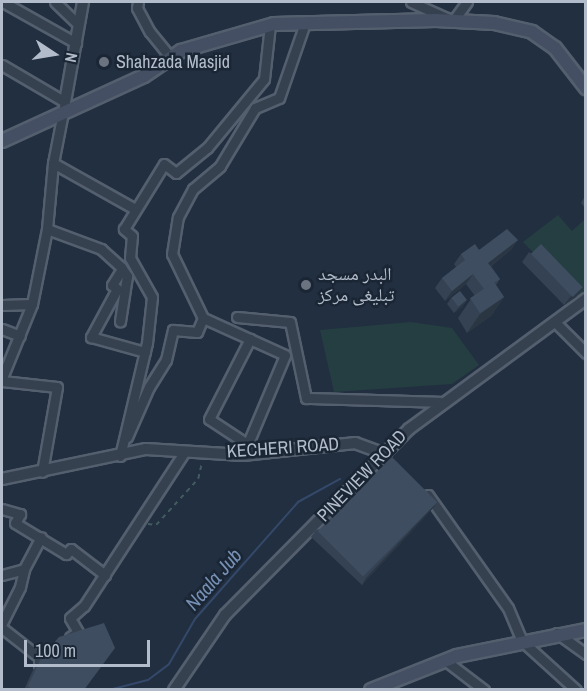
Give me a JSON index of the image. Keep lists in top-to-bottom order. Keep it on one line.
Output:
{"streets":{"street":["KECHERI ROAD","PINEVIEW ROAD"]},"crossings":[["KECHERI ROAD","PINEVIEW ROAD"]],"water":["Naala Jub"],"places":["Shahzada Masjid","البدر مسجد تبلیغی مرکز"],"scale_bar":"100 m","north":"right"}
